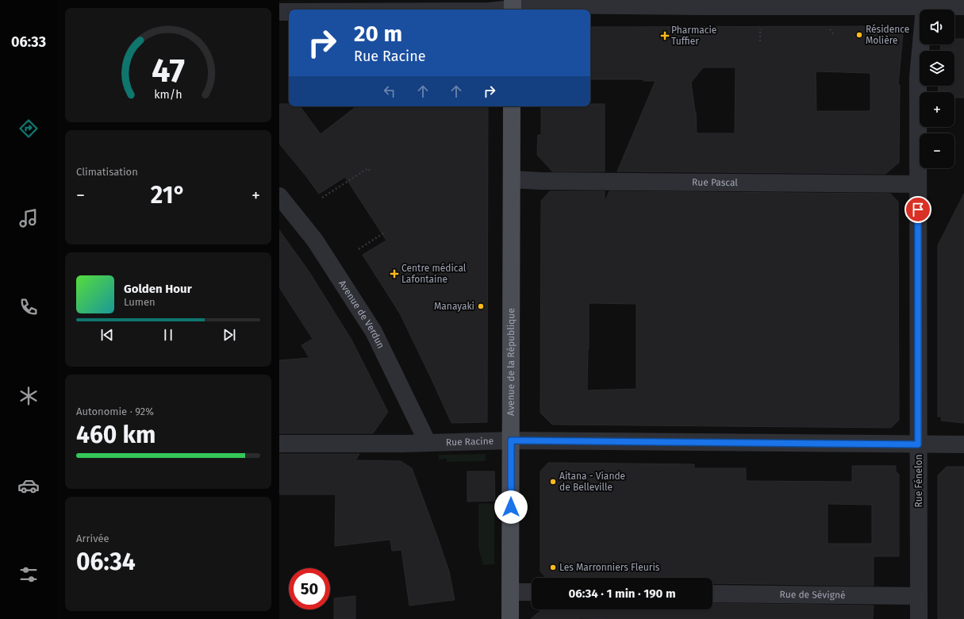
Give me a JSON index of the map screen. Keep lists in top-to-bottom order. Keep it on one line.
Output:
{"streets":{"main road":["Avenue de la République"],"street":["Rue Pascal","Avenue de Verdun","Rue Racine","Rue Fénelon","Rue de Sévigné"]},"crossings":[["Rue Pascal","Avenue de la République"],["Rue Pascal","Rue Fénelon"],["Avenue de Verdun","Rue Racine"],["Avenue de la République","Rue Racine"],["Rue Racine","Rue Fénelon"],["Rue Fénelon","Rue de Sévigné"]],"places":{"other":["Résidence Molière","Manayaki","Aitana - Viande de Belleville","Les Marronniers Fleuris"],"health":["Pharmacie Tuffier","Centre médical Lafontaine"]},"page":{"tabs":"06:33","map_buttons":["+","−"],"turn":["20 m","Rue Racine"],"tile":["Climatisation",["Autonomie · 92%","460 km"],["Arrivée","06:34"]],"heat":["−","21°","+"],"song":["Golden Hour","Lumen"],"limit":"50","trip":"06:34 · 1 min · 190 m","gauge":["47","km/h"]}}
